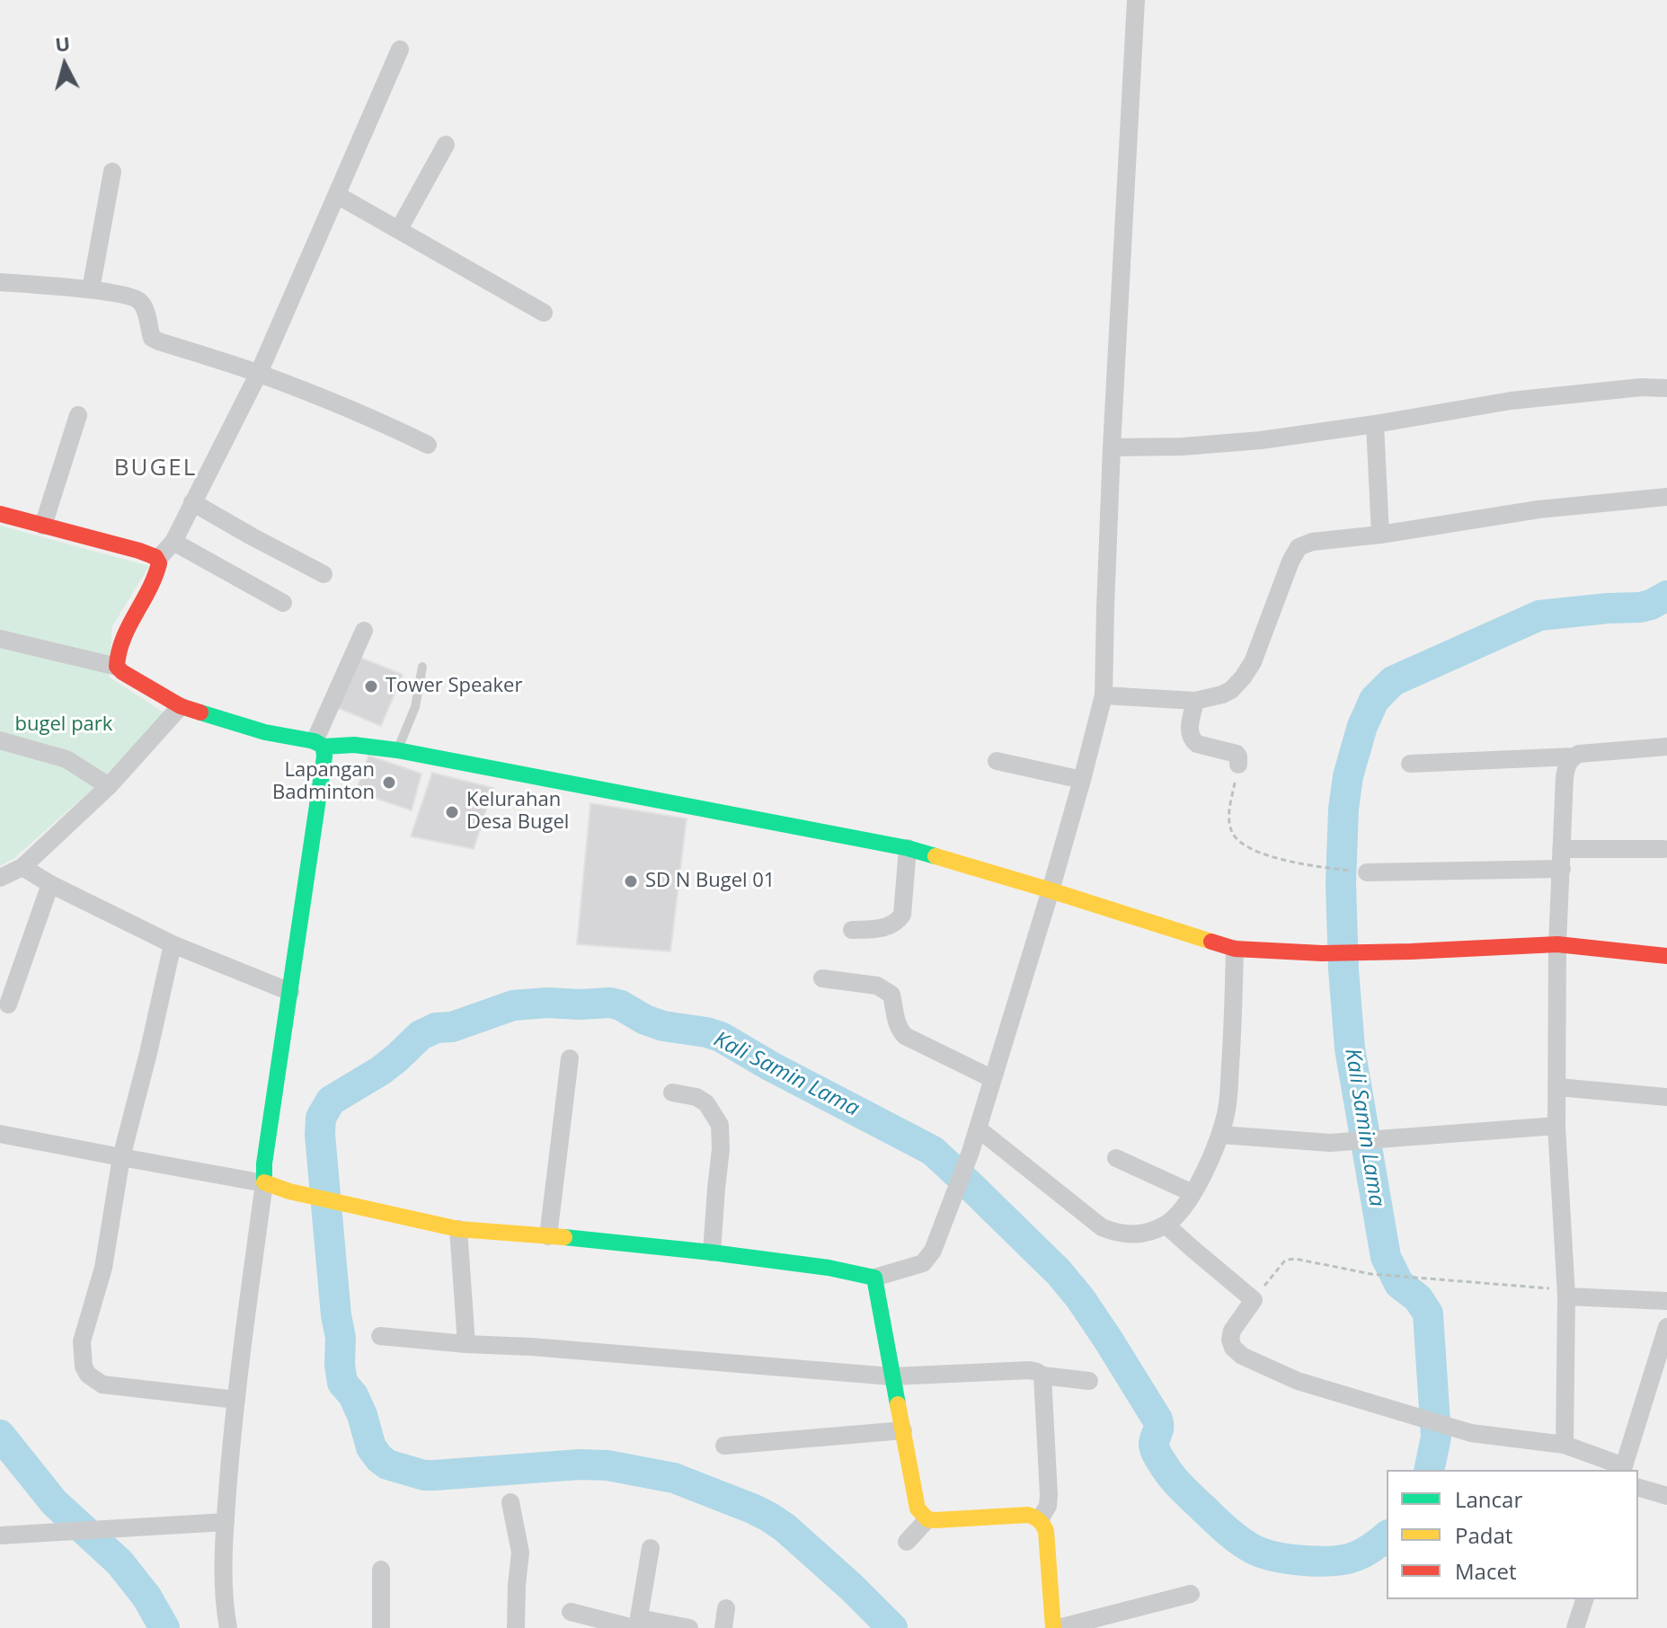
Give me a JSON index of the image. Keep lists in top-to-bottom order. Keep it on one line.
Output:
{"districts":["BUGEL"],"water":["Kali Samin Lama"],"parks":["bugel park"],"places":["Tower Speaker","Lapangan Badminton","Kelurahan Desa Bugel","SD N Bugel 01"],"legend":["Lancar","Padat","Macet"],"north":"top"}
